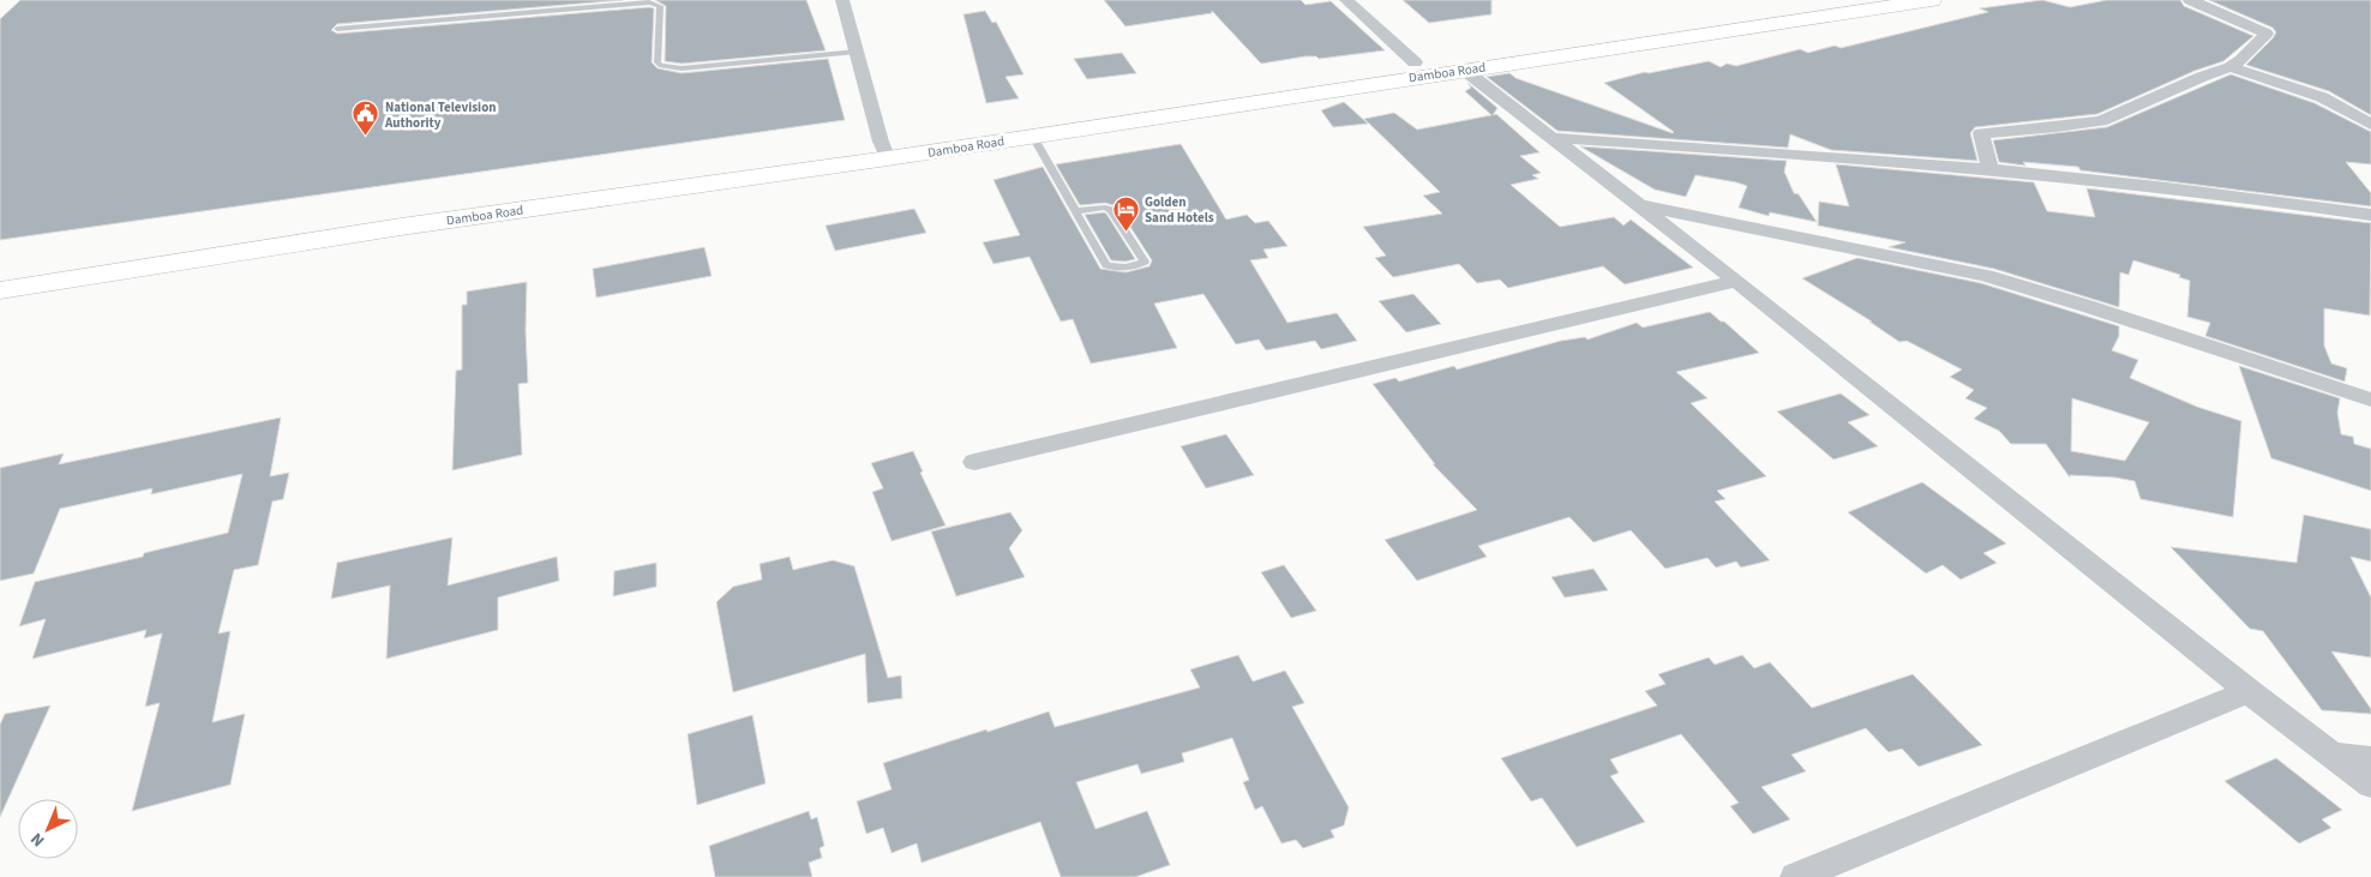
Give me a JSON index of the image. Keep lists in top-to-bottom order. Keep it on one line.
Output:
{"streets":{"main road":["Damboa Road"]},"places":{"public building":["National Television Authority"],"hotel":["Golden Sand Hotels"]},"north":"bottom left"}
